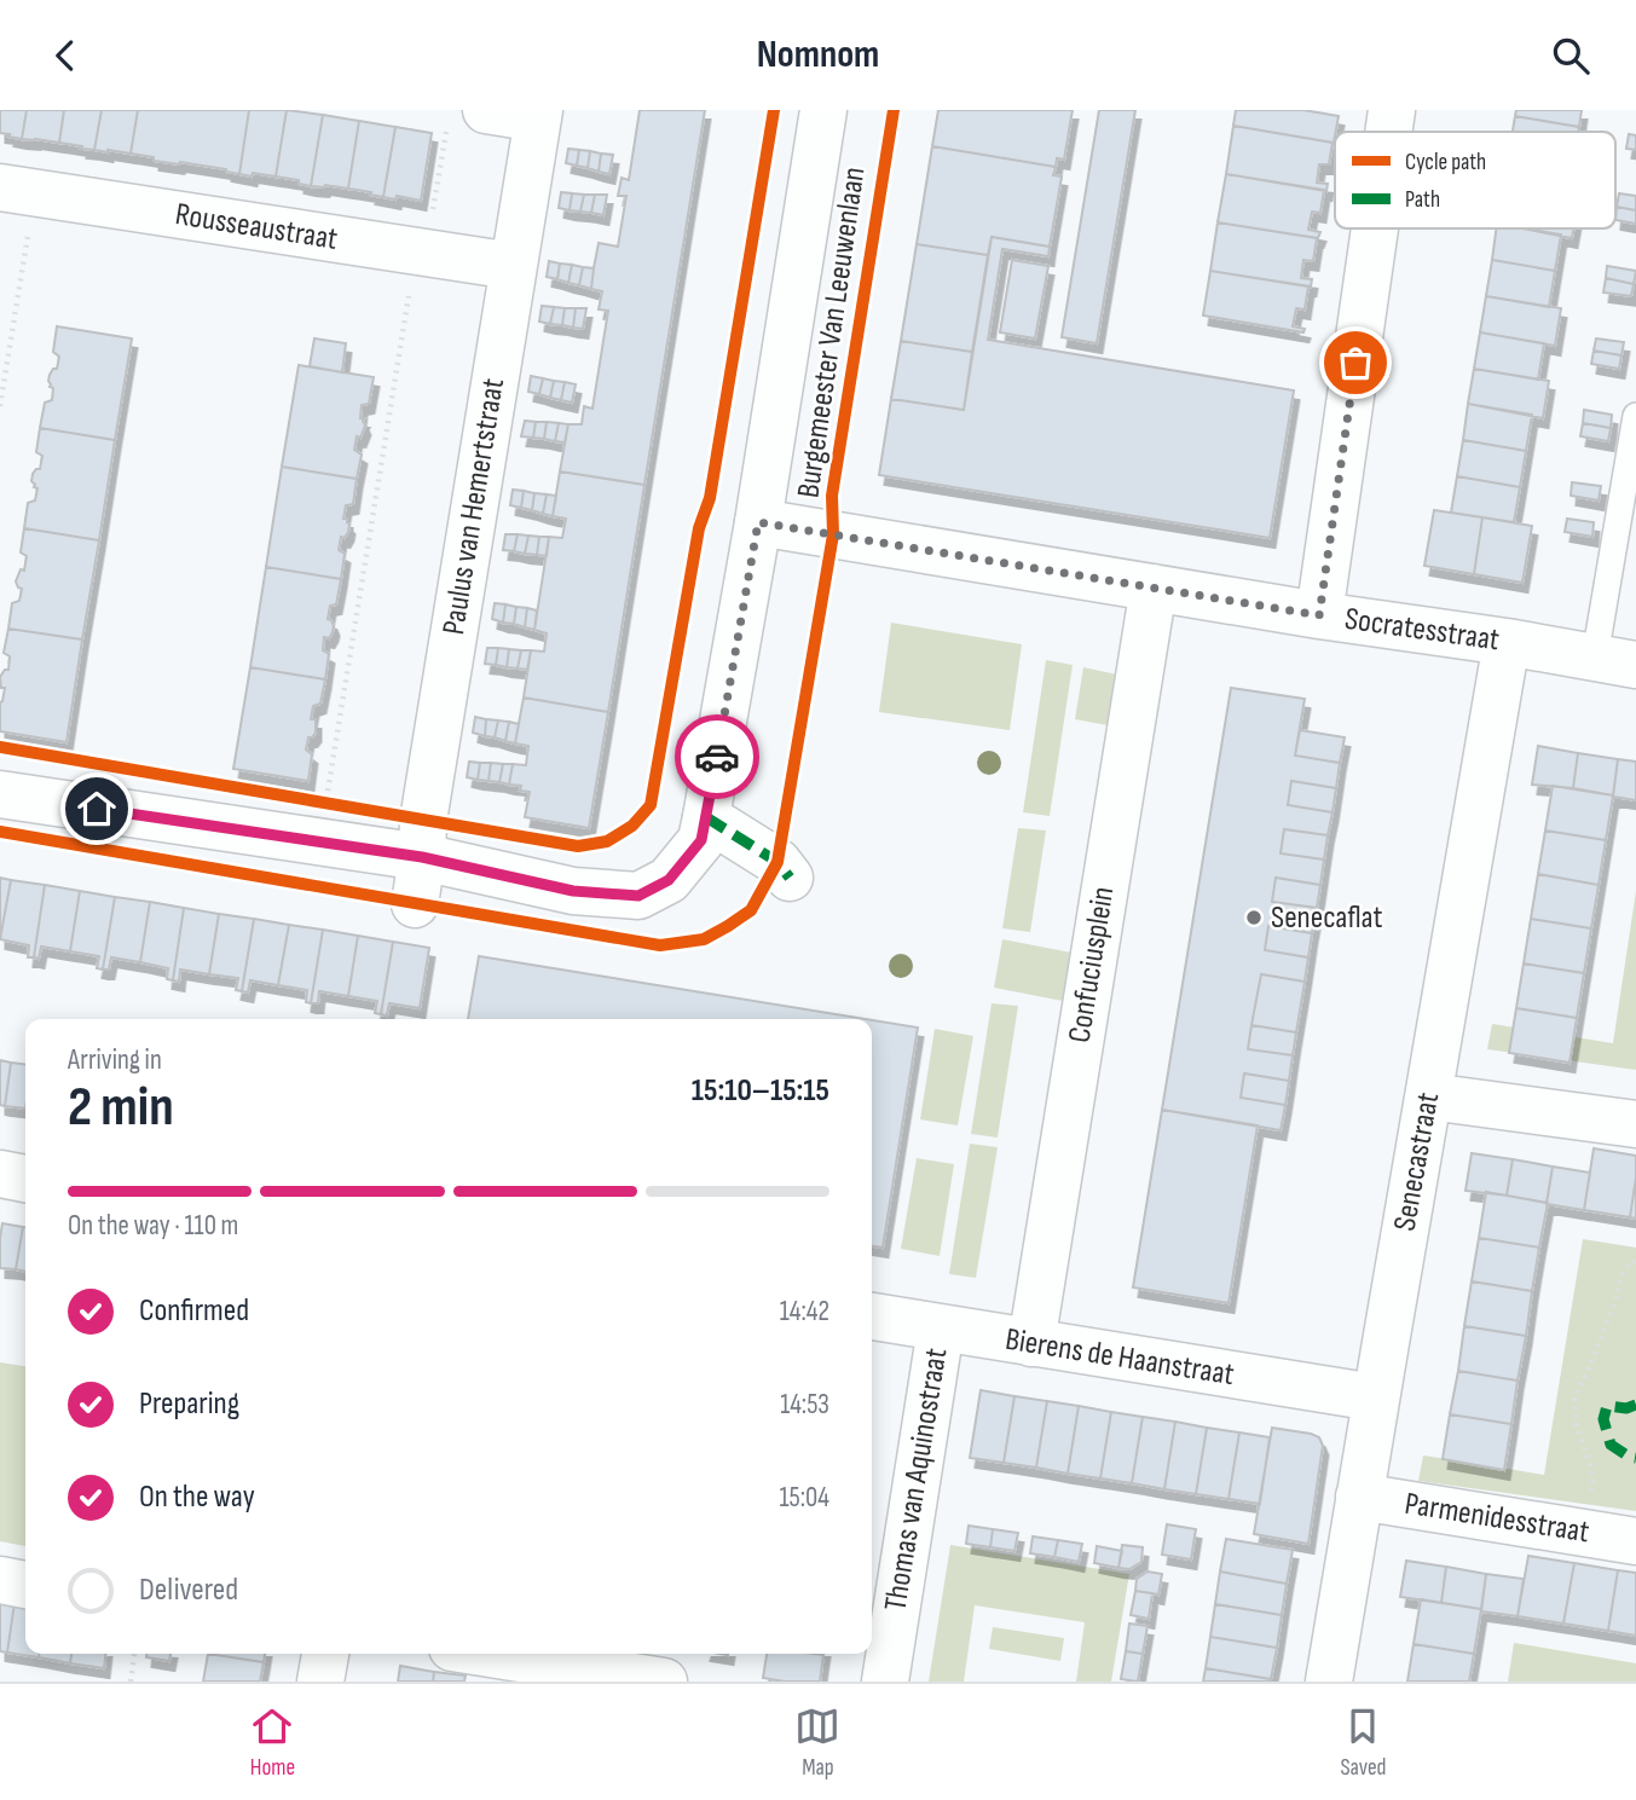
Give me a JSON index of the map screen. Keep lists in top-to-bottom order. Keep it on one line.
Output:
{"streets":{"street":["Rousseaustraat","Burgemeester Van Leeuwenlaan","Paulus van Hemertstraat","Socratesstraat","Confuciusplein","Senecastraat","Bierens de Haanstraat","Thomas van Aquinostraat","Parmenidesstraat"]},"crossings":[["Rousseaustraat","Paulus van Hemertstraat"],["Burgemeester Van Leeuwenlaan","Paulus van Hemertstraat"],["Burgemeester Van Leeuwenlaan","Socratesstraat"],["Socratesstraat","Confuciusplein"],["Socratesstraat","Senecastraat"],["Confuciusplein","Bierens de Haanstraat"],["Senecastraat","Bierens de Haanstraat"],["Senecastraat","Parmenidesstraat"],["Bierens de Haanstraat","Thomas van Aquinostraat"]],"places":["Senecaflat"],"legend":["Cycle path","Path"],"page":{"header":"Nomnom","heading":["2 min","Arriving in","15:10–15:15"],"bar":"On the way · 110 m","list":[["Confirmed","14:42"],["Preparing","14:53"],["On the way","15:04"],"Delivered"],"tabs":["Home","Map","Saved"]}}
